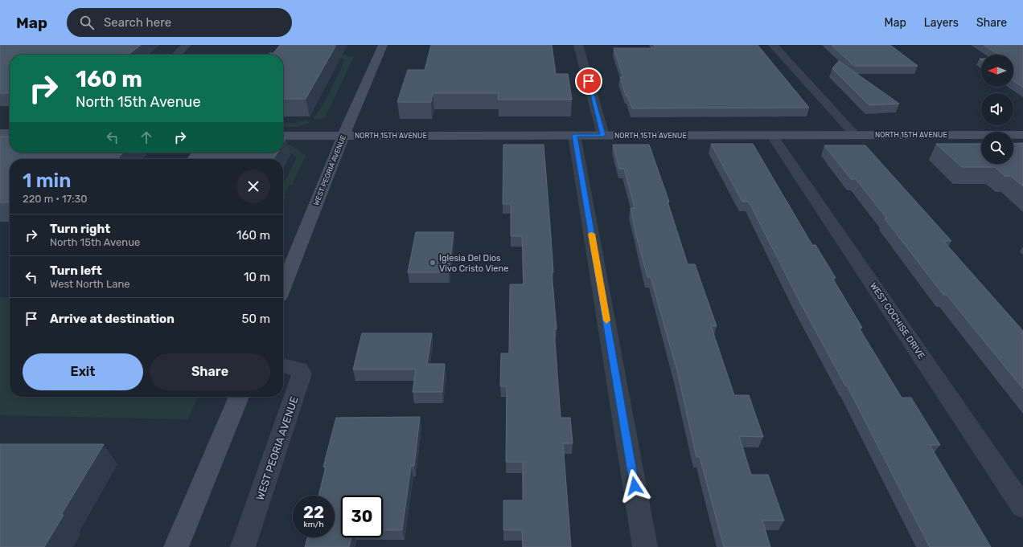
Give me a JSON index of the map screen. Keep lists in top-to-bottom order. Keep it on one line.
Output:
{"streets":{"street":["NORTH 15TH AVENUE","WEST PEORIA AVENUE","WEST COCHISE DRIVE"]},"crossings":[["NORTH 15TH AVENUE","WEST PEORIA AVENUE"],["NORTH 15TH AVENUE","WEST COCHISE DRIVE"]],"places":["Iglesia Del Dios Vivo Cristo Viene"],"north":"left","page":{"header":"Map","search":"Search here","nav":["Map","Layers","Share"],"turn":["160 m","North 15th Avenue"],"heading":["1 min","220 m · 17:30"],"list":[{"name":"Turn right","note":"North 15th Avenue","value":"160 m"},{"name":"Turn left","note":"West North Lane","value":"10 m"},{"name":"Arrive at destination","value":"50 m"}],"buttons":["Exit","Share"],"speed":"22 km/h","limit":"30"}}
